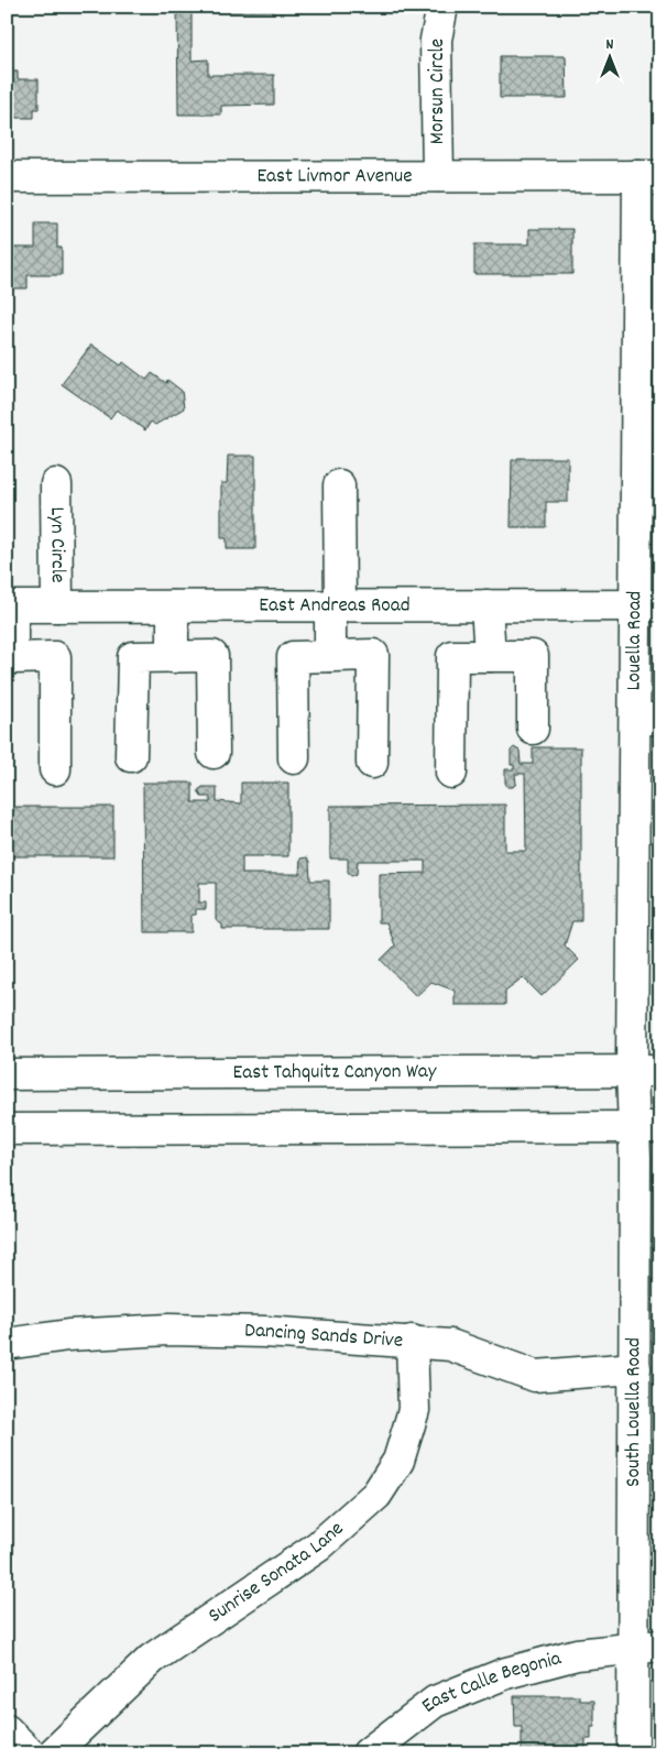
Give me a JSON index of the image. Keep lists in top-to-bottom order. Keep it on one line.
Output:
{"streets":{"street":["Morsun Circle","East Livmor Avenue","Lyn Circle","East Andreas Road","Louella Road","East Tahquitz Canyon Way","Dancing Sands Drive","South Louella Road","Sunrise Sonata Lane","East Calle Begonia"]},"crossings":[["Morsun Circle","East Livmor Avenue"],["East Livmor Avenue","Louella Road"],["Lyn Circle","East Andreas Road"],["East Andreas Road","Louella Road"],["Louella Road","East Tahquitz Canyon Way"],["Louella Road","South Louella Road"],["East Tahquitz Canyon Way","South Louella Road"],["Dancing Sands Drive","South Louella Road"],["Dancing Sands Drive","Sunrise Sonata Lane"],["South Louella Road","East Calle Begonia"]],"north":"top"}
